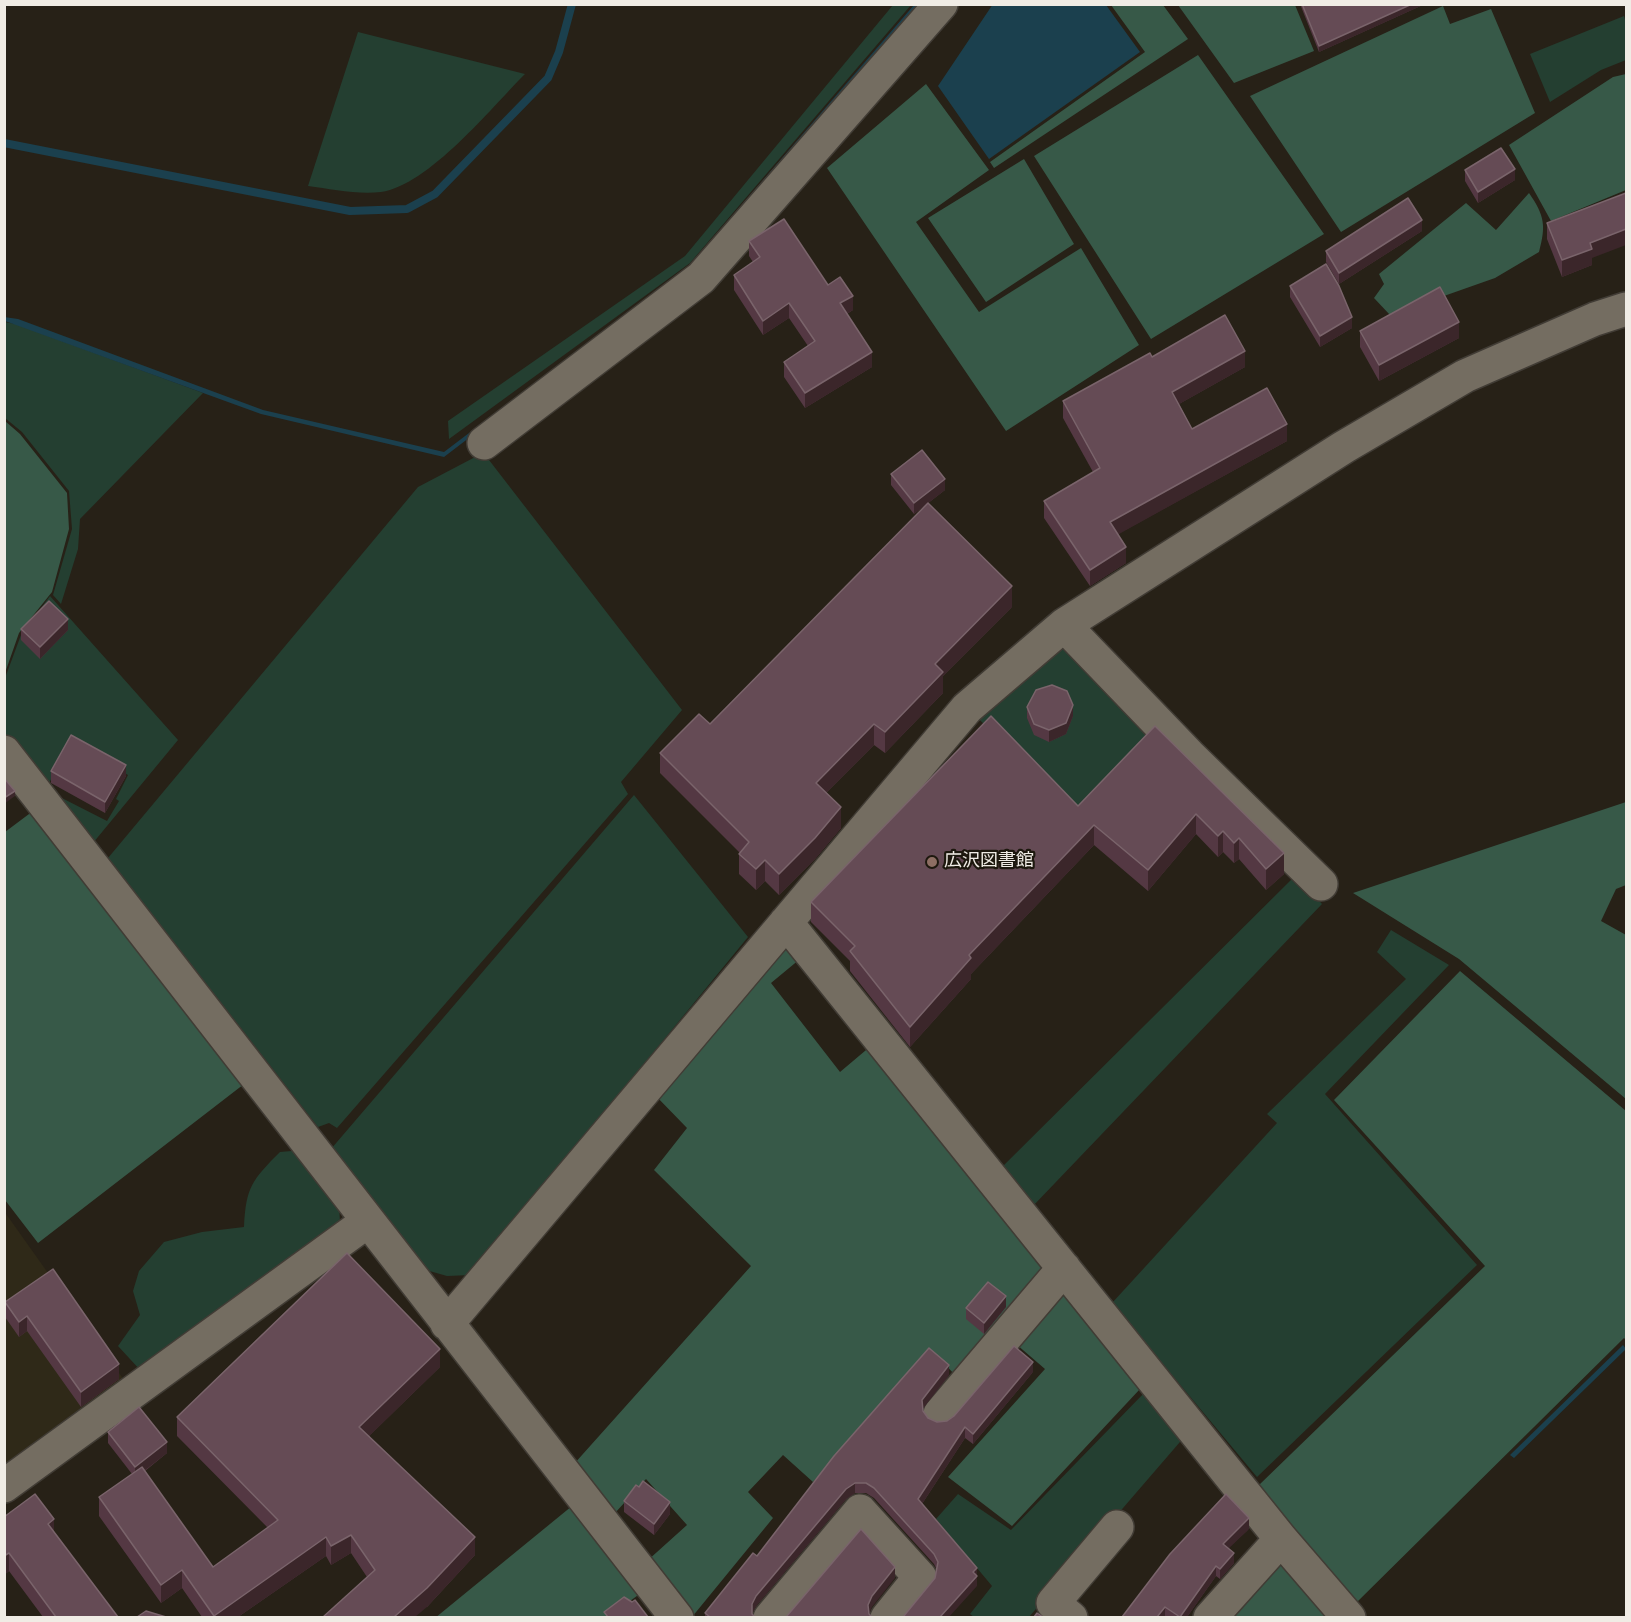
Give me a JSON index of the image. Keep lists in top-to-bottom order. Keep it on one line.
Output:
{"places":["広沢図書館"]}
